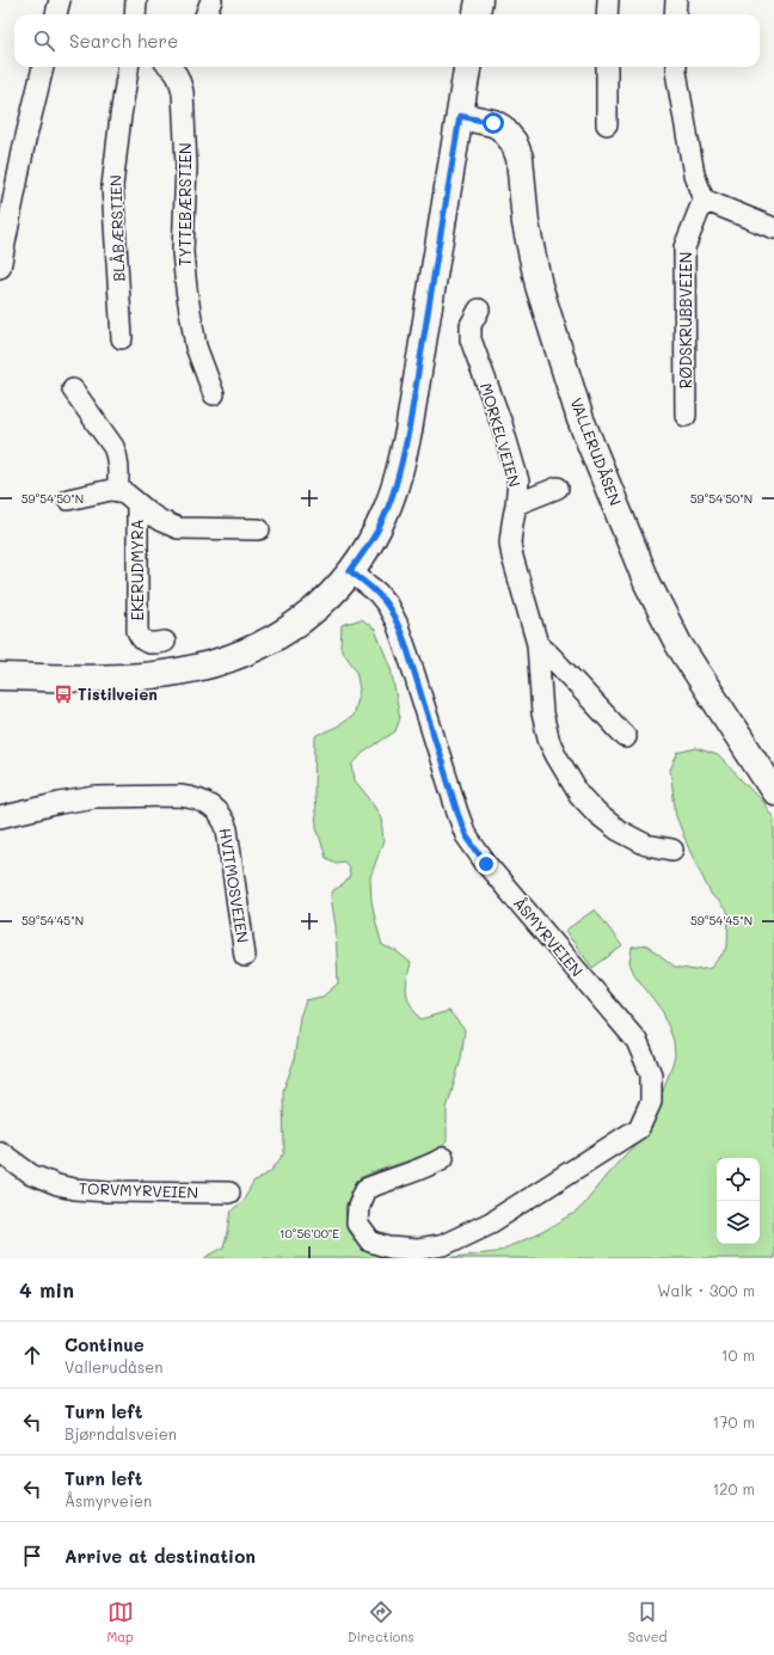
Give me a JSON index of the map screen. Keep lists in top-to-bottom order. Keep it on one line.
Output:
{"streets":{"street":["TYTTEBÆRSTIEN","BLÅBÆRSTIEN","RØDSKRUBBVEIEN","MORKELVEIEN","VALLERUDÅSEN","EKERUDMYRA","HVITMOSVEIEN","ÅSMYRVEIEN","TORVMYRVEIEN"]},"places":{"bus stop":["Tistilveien"]},"page":{"search":"Search here","heading":["4 min","Walk · 300 m"],"list":[["Continue","Vallerudåsen","10 m"],["Turn left","Bjørndalsveien","170 m"],["Turn left","Åsmyrveien","120 m"],"Arrive at destination"],"nav":["Map","Directions","Saved"]},"coordinates":["59°54'50\"N","59°54'45\"N","10°56'00\"E"]}
